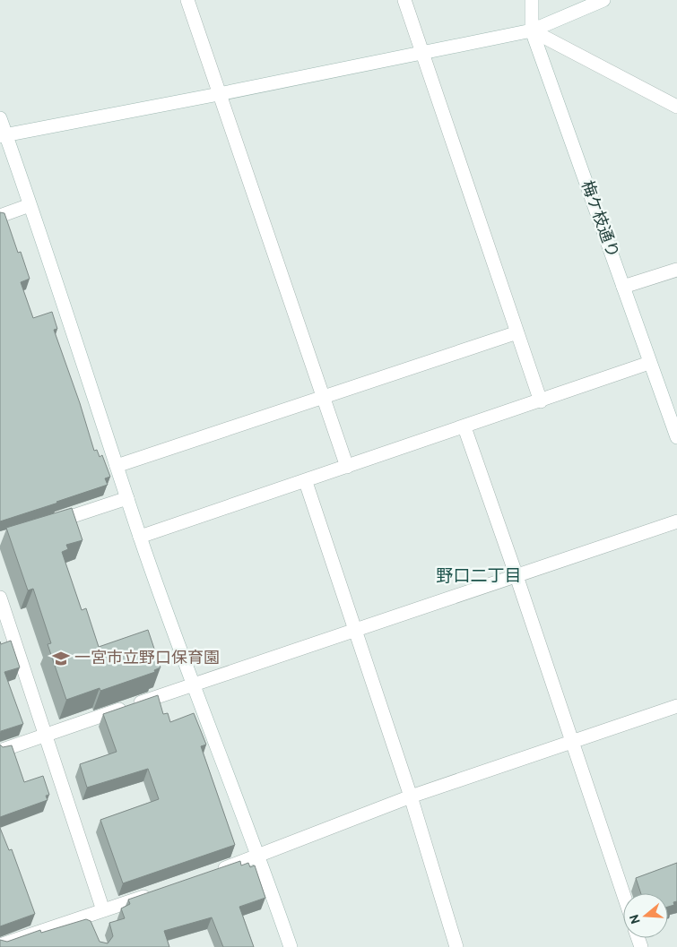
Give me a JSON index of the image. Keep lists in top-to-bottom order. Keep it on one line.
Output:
{"streets":{"street":["梅ケ枝通り"]},"districts":["野口二丁目"],"places":{"school or university":["一宮市立野口保育園"]},"north":"left"}
